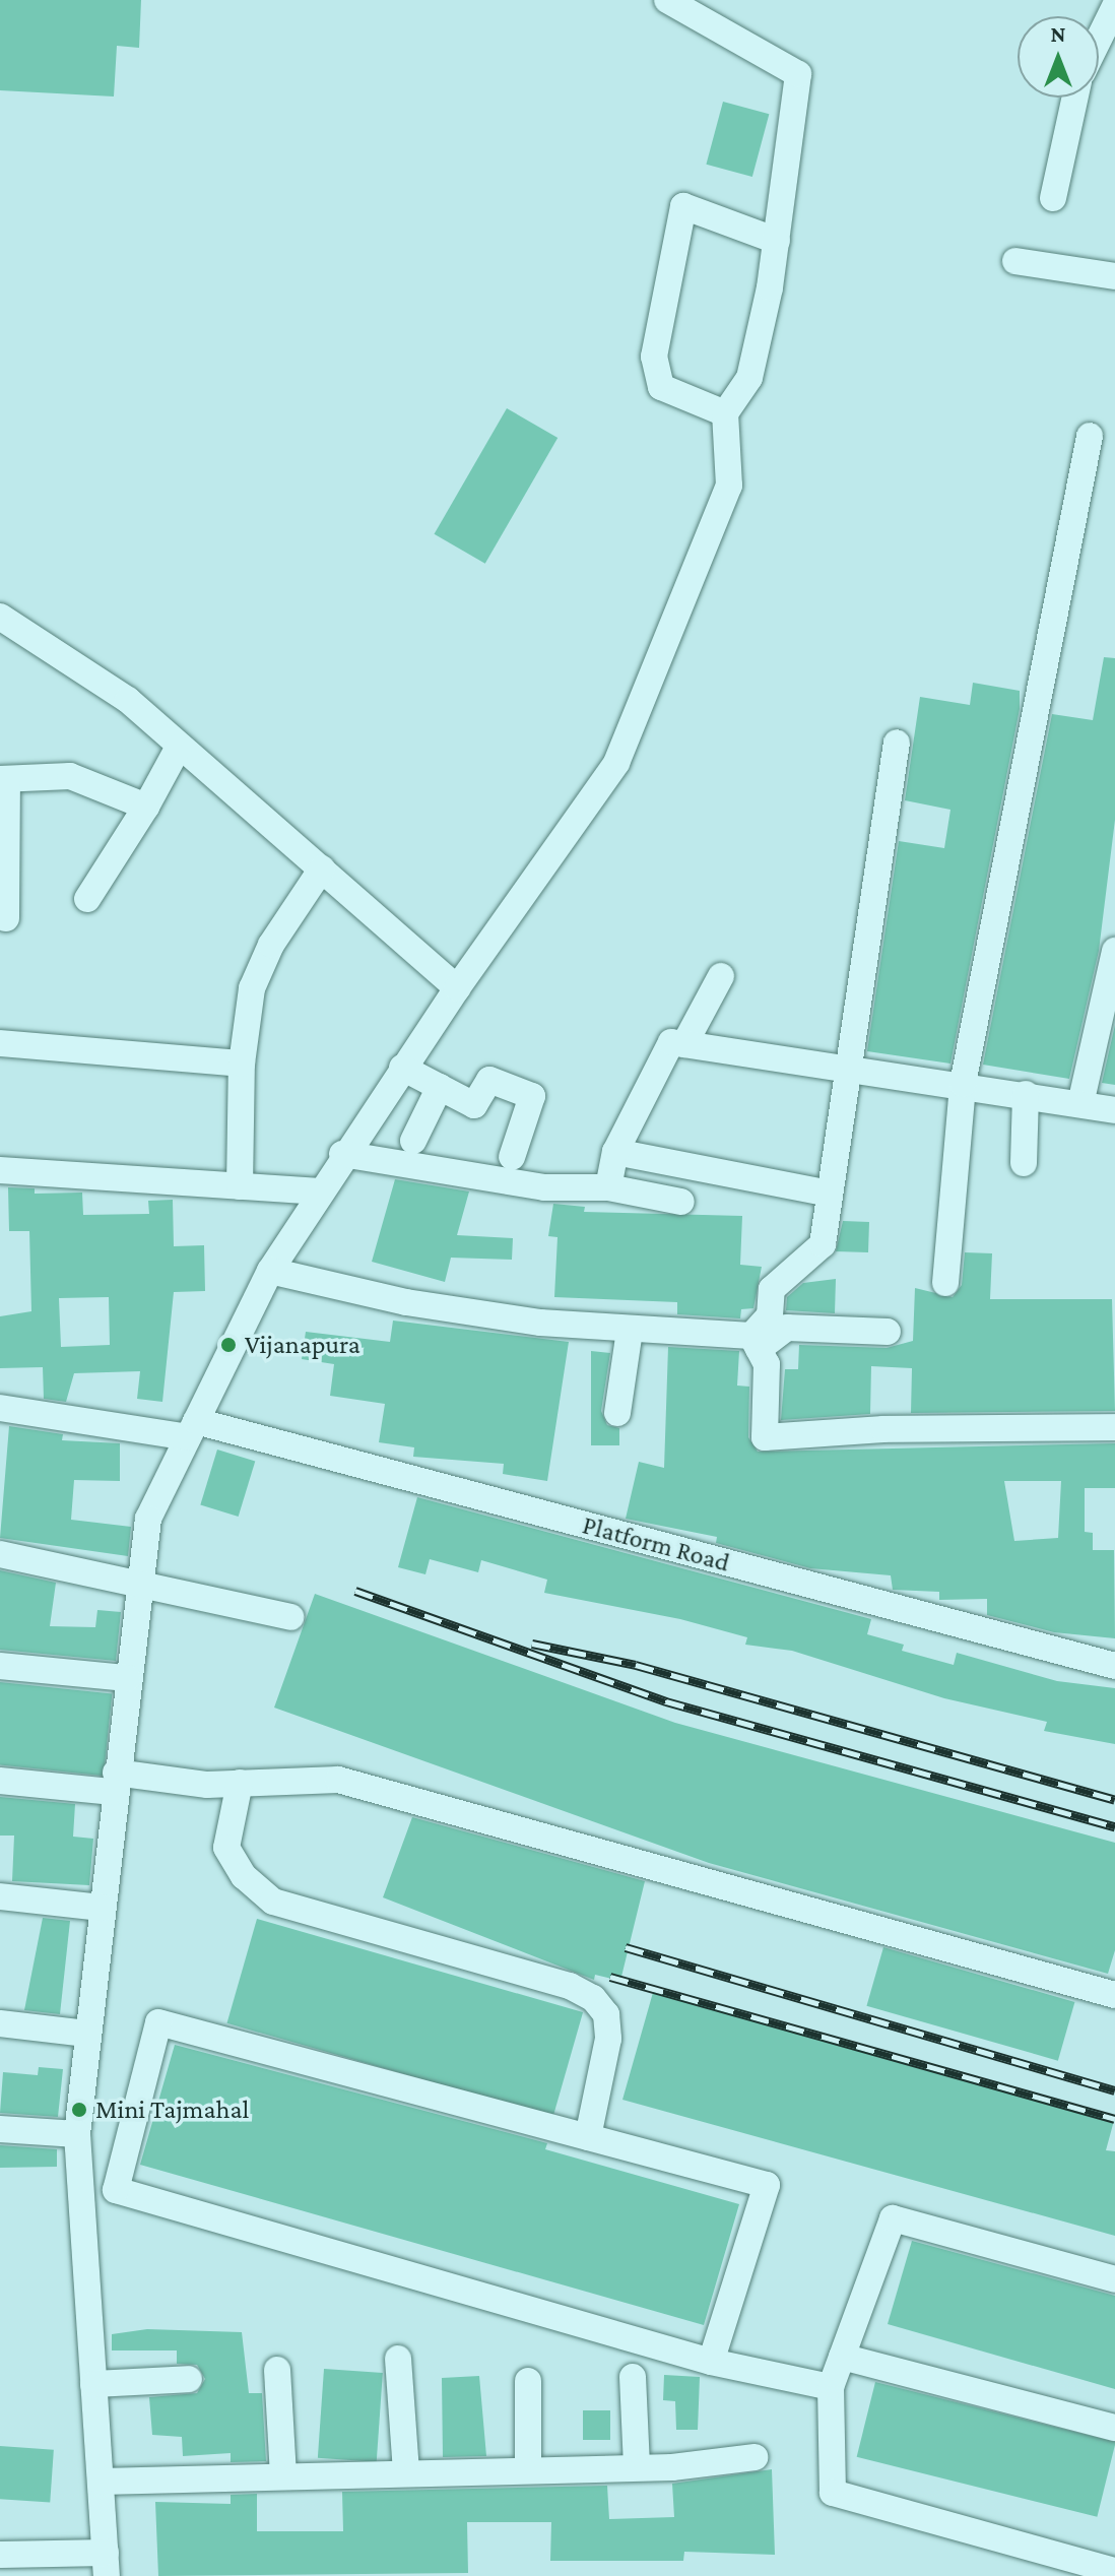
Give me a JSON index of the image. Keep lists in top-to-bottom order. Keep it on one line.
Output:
{"streets":{"street":["Platform Road"]},"places":["Vijanapura","Mini Tajmahal"],"north":"top"}
